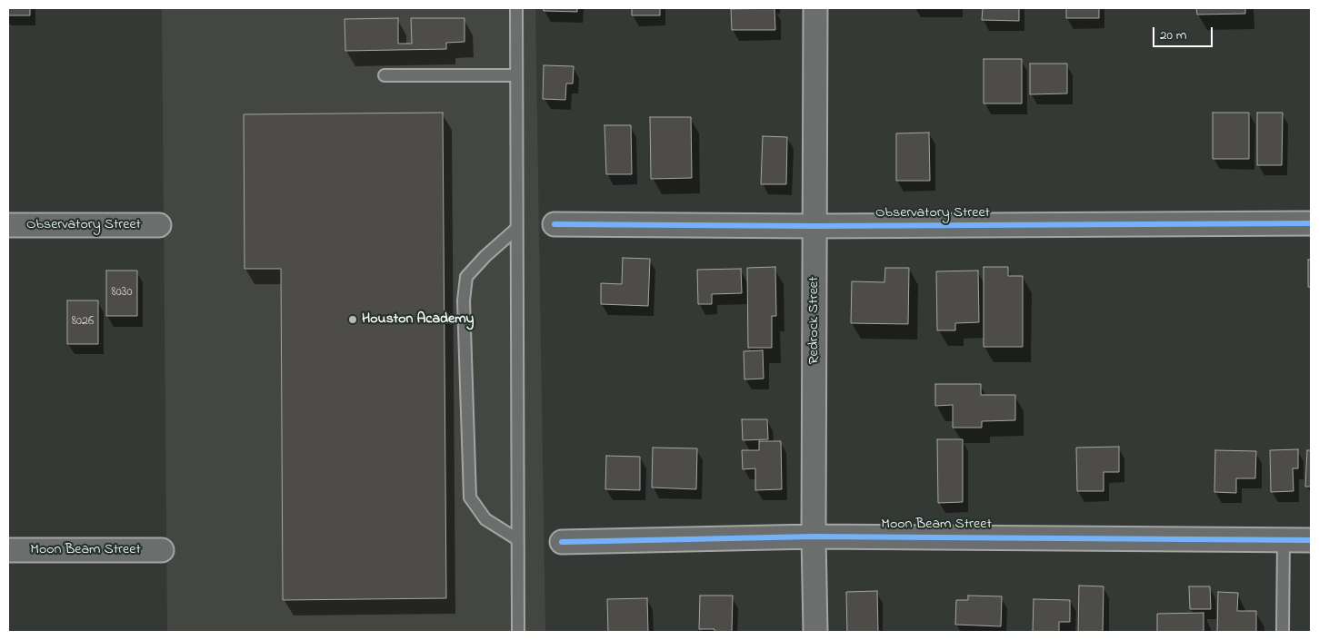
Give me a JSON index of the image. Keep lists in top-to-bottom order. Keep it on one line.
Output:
{"streets":{"street":["Observatory Street","Redrock Street","Moon Beam Street"]},"crossings":[["Observatory Street","Redrock Street"],["Redrock Street","Moon Beam Street"]],"places":["Houston Academy"],"house_numbers":["8030","8026"],"scale_bar":"20 m"}
